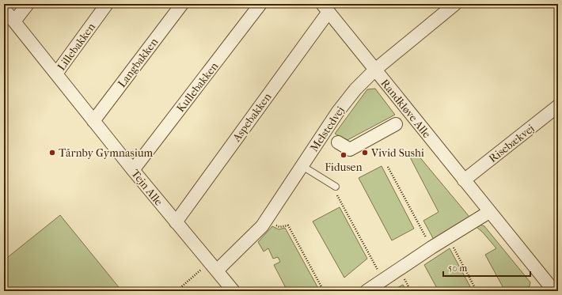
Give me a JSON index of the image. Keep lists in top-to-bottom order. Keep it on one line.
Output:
{"streets":{"street":["Lillebakken","Langbakken","Kullebakken","Randkløve Alle","Aspebakken","Melstedvej","Risebækvej","Tejn Alle"]},"crossings":[["Lillebakken","Tejn Alle"],["Langbakken","Tejn Alle"],["Kullebakken","Tejn Alle"],["Randkløve Alle","Aspebakken"],["Randkløve Alle","Melstedvej"],["Randkløve Alle","Risebækvej"],["Aspebakken","Tejn Alle"],["Melstedvej","Tejn Alle"]],"places":["Tårnby Gymnasium","Vivid Sushi","Fidusen"],"scale_bar":"50 m"}
